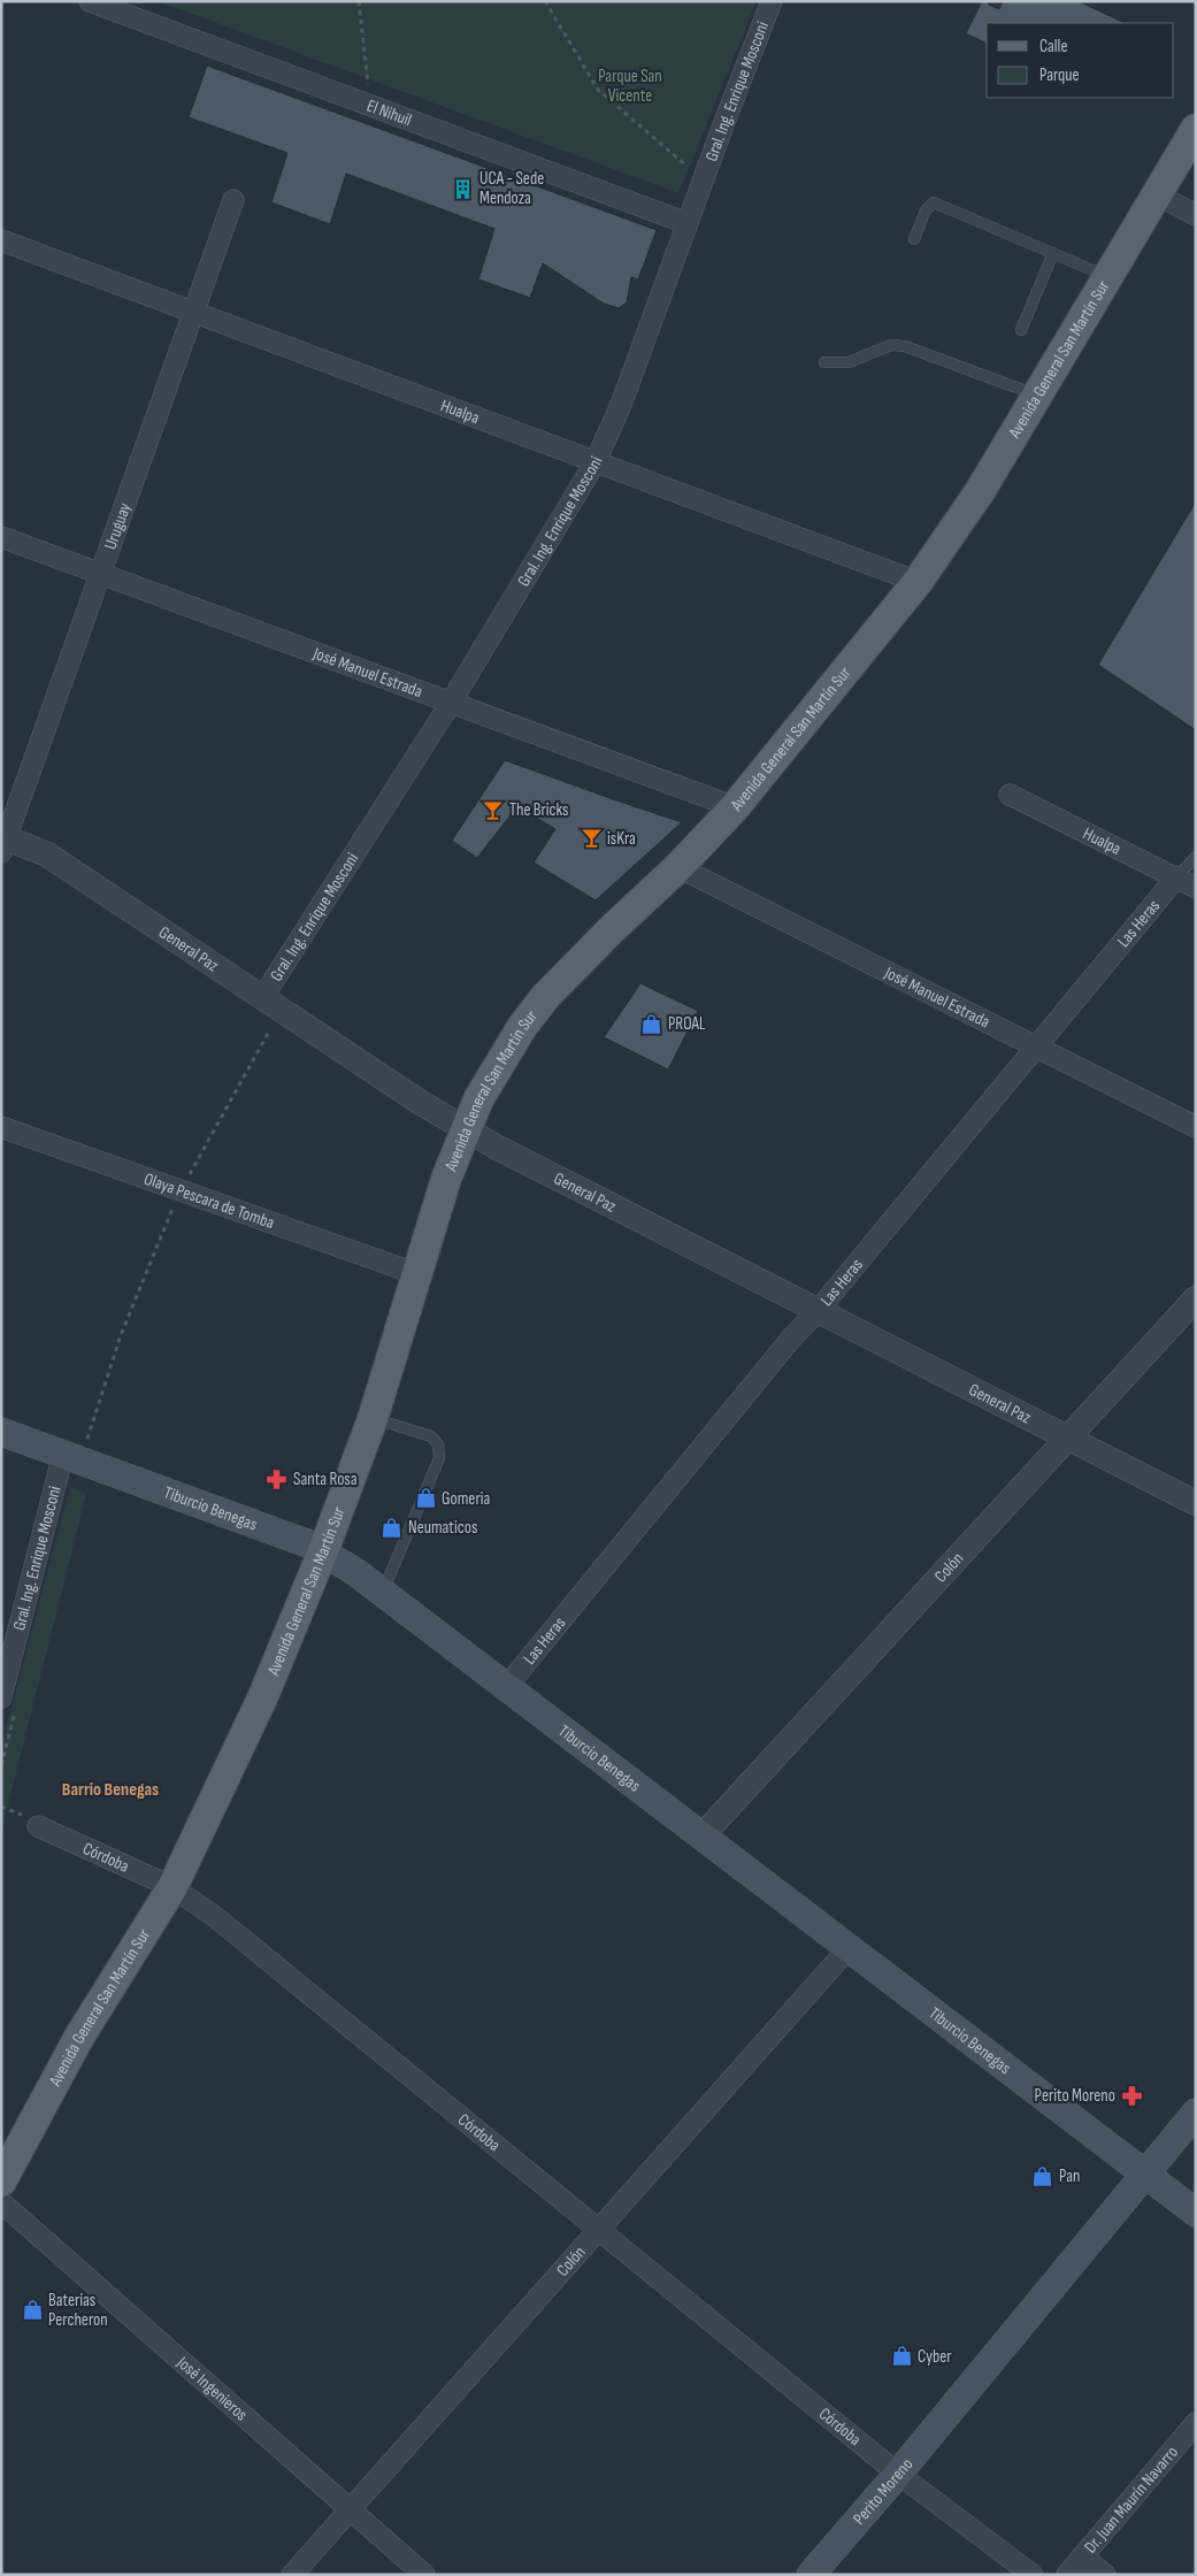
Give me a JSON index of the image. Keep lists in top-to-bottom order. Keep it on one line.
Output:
{"streets":{"main road":["Avenida General San Martín Sur","Tiburcio Benegas","Perito Moreno"],"street":["Gral. Ing. Enrique Mosconi","El Nihuil","Hualpa","Uruguay","José Manuel Estrada","Las Heras","General Paz","Olaya Pescara de Tomba","Colón","Córdoba","José Ingenieros","Dr. Juan Maurín Navarro"]},"crossings":[["Gral. Ing. Enrique Mosconi","El Nihuil"],["Gral. Ing. Enrique Mosconi","Hualpa"],["Gral. Ing. Enrique Mosconi","José Manuel Estrada"],["Gral. Ing. Enrique Mosconi","General Paz"],["Gral. Ing. Enrique Mosconi","Tiburcio Benegas"],["Avenida General San Martín Sur","Hualpa"],["Avenida General San Martín Sur","José Manuel Estrada"],["Avenida General San Martín Sur","General Paz"],["Avenida General San Martín Sur","Olaya Pescara de Tomba"],["Avenida General San Martín Sur","Tiburcio Benegas"],["Avenida General San Martín Sur","Córdoba"],["Hualpa","Uruguay"],["Hualpa","Las Heras"],["Uruguay","José Manuel Estrada"],["Uruguay","General Paz"],["José Manuel Estrada","Las Heras"],["Las Heras","General Paz"],["Las Heras","Tiburcio Benegas"],["General Paz","Colón"],["Tiburcio Benegas","Colón"],["Tiburcio Benegas","Perito Moreno"],["Colón","Córdoba"],["Colón","José Ingenieros"],["Córdoba","Perito Moreno"]],"districts":["Barrio Benegas"],"parks":["Parque San Vicente"],"places":{"building":["UCA - Sede Mendoza"],"bar":["The Bricks","isKra"],"shop":["PROAL","Gomeria","Neumaticos","Pan","Baterías Percheron","Cyber"],"pharmacy":["Santa Rosa","Perito Moreno"]},"legend":["Calle","Parque"]}
